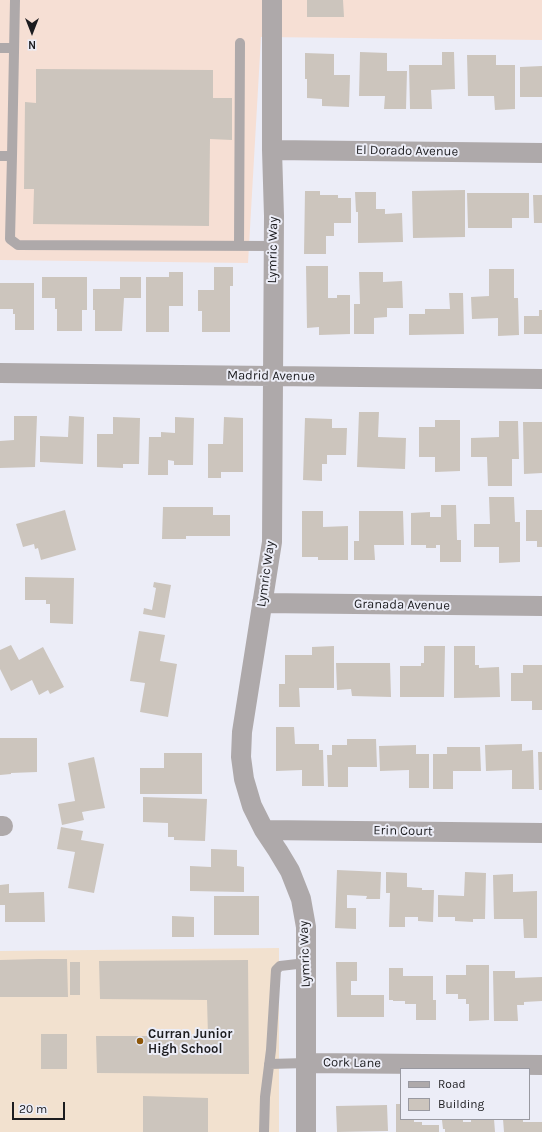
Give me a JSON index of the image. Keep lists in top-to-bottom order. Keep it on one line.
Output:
{"streets":{"street":["El Dorado Avenue","Lymric Way","Madrid Avenue","Granada Avenue","Erin Court","Cork Lane"]},"crossings":[["El Dorado Avenue","Lymric Way"],["Lymric Way","Madrid Avenue"],["Lymric Way","Granada Avenue"],["Lymric Way","Erin Court"],["Lymric Way","Cork Lane"]],"places":["Curran Junior High School"],"legend":["Road","Building"],"scale_bar":"20 m","north":"bottom"}
